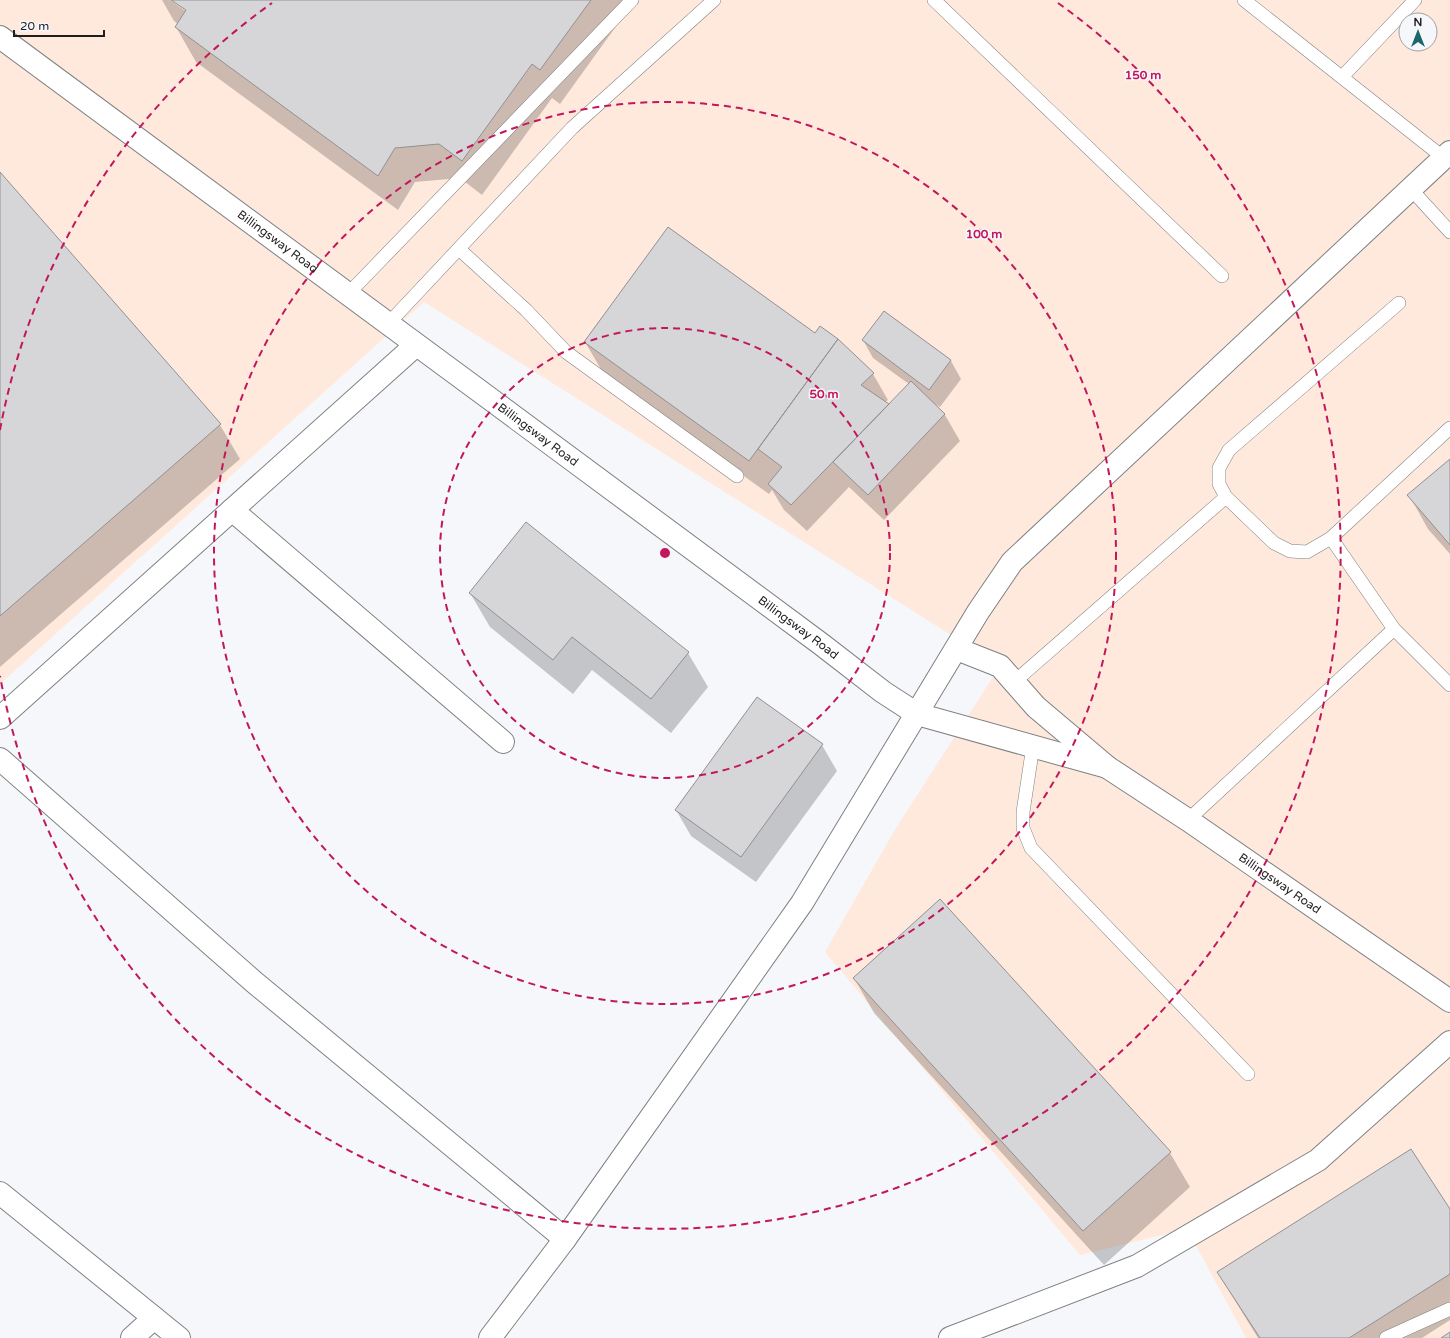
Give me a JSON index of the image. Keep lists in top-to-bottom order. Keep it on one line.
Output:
{"streets":{"street":["Billingsway Road"]},"scale_bar":"20 m","north":"top","rings":["150 m","100 m","50 m"]}
